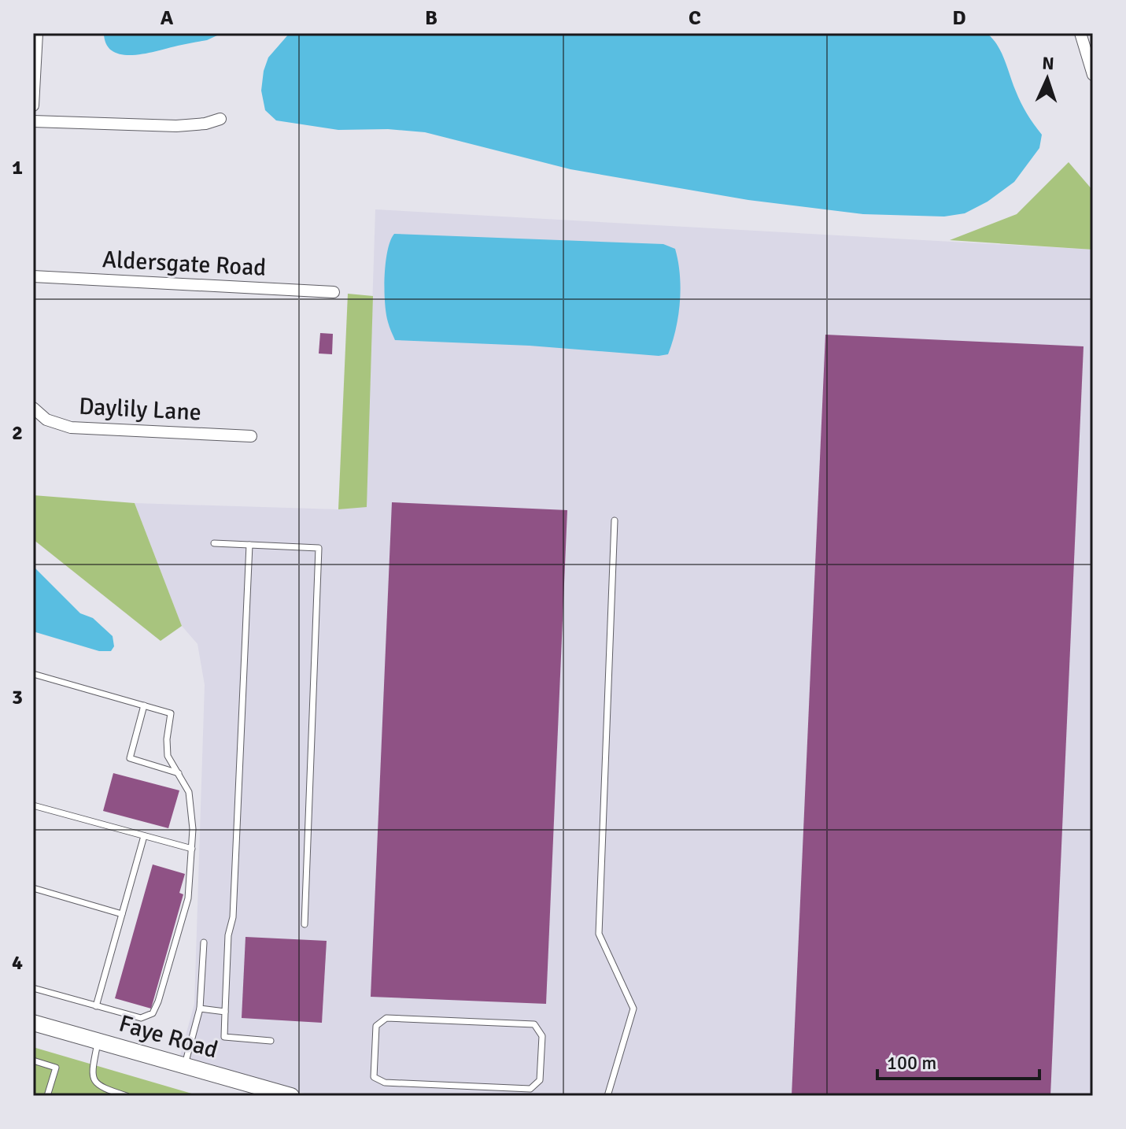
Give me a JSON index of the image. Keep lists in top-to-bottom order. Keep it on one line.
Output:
{"streets":{"street":["Aldersgate Road","Daylily Lane","Faye Road"]},"scale_bar":"100 m","north":"top","grid":{"columns":["A","B","C","D"],"rows":["1","2","3","4"]}}
